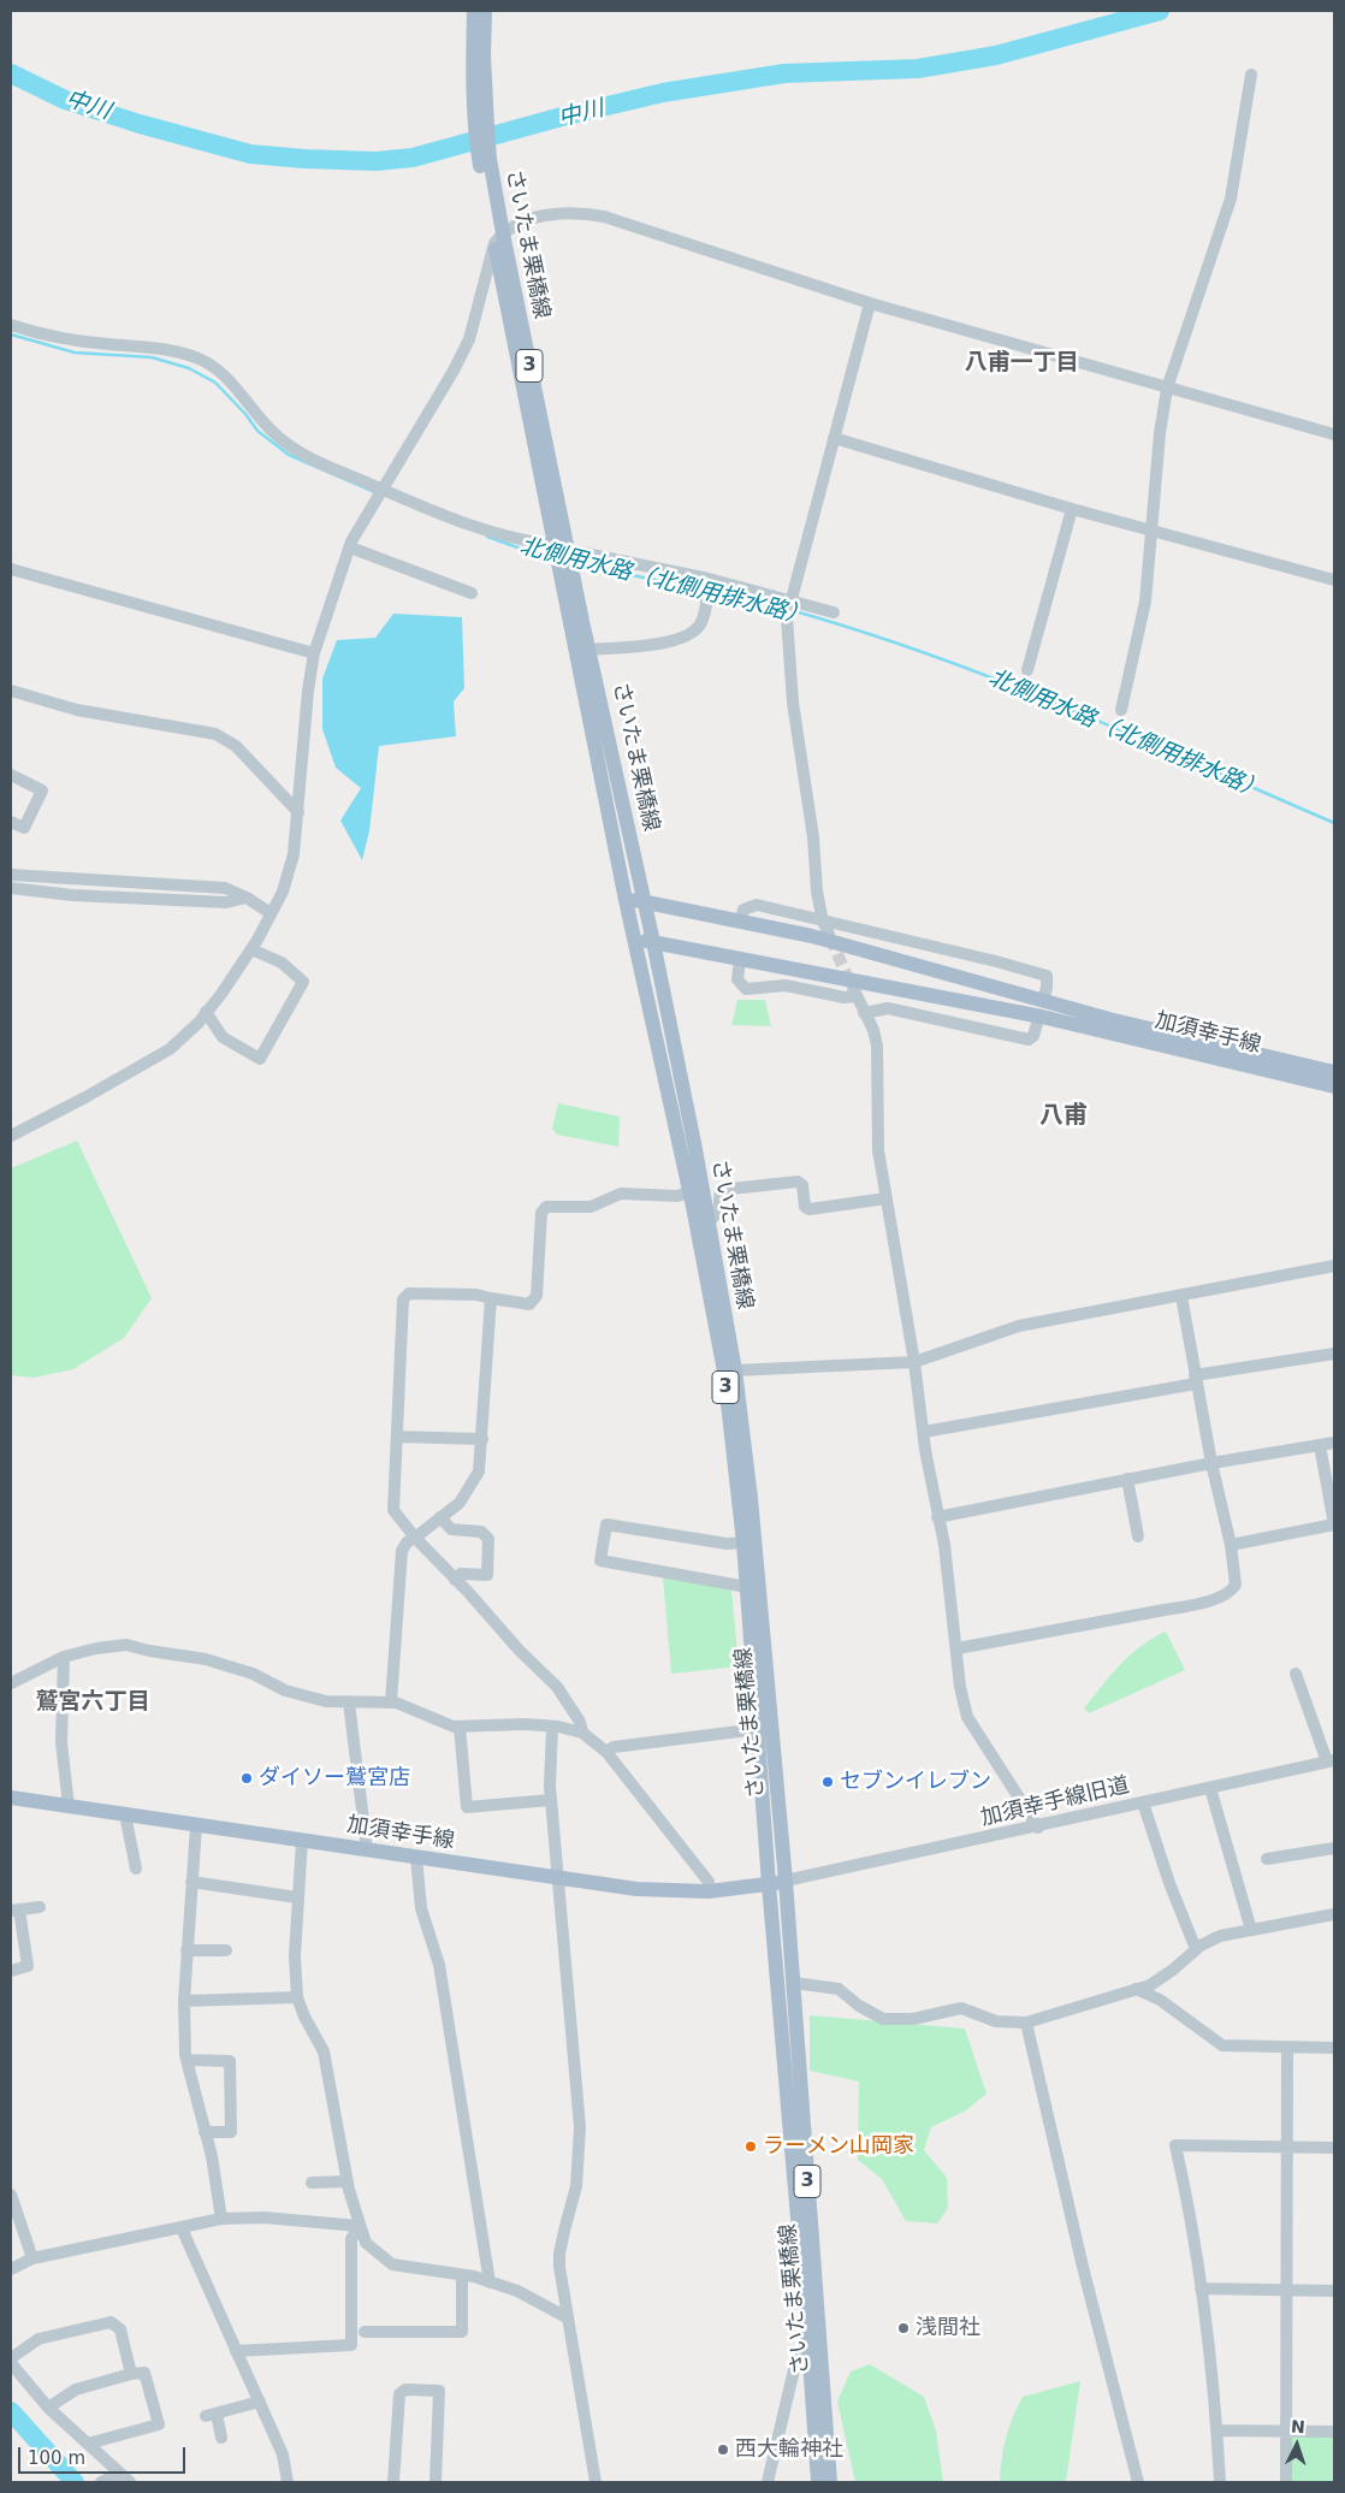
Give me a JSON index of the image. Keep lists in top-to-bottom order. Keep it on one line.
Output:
{"streets":{"main road":["さいたま栗橋線","3","加須幸手線"],"street":["加須幸手線旧道"]},"crossings":[["さいたま栗橋線","加須幸手線"],["さいたま栗橋線","加須幸手線旧道"],["加須幸手線","加須幸手線旧道"]],"districts":["八甫一丁目","八甫","鷲宮六丁目"],"water":["中川","北側用水路（北側用排水路）"],"places":["ダイソー鷲宮店","セブンイレブン","ラーメン山岡家","浅間社","西大輪神社"],"scale_bar":"100 m","north":"top"}
